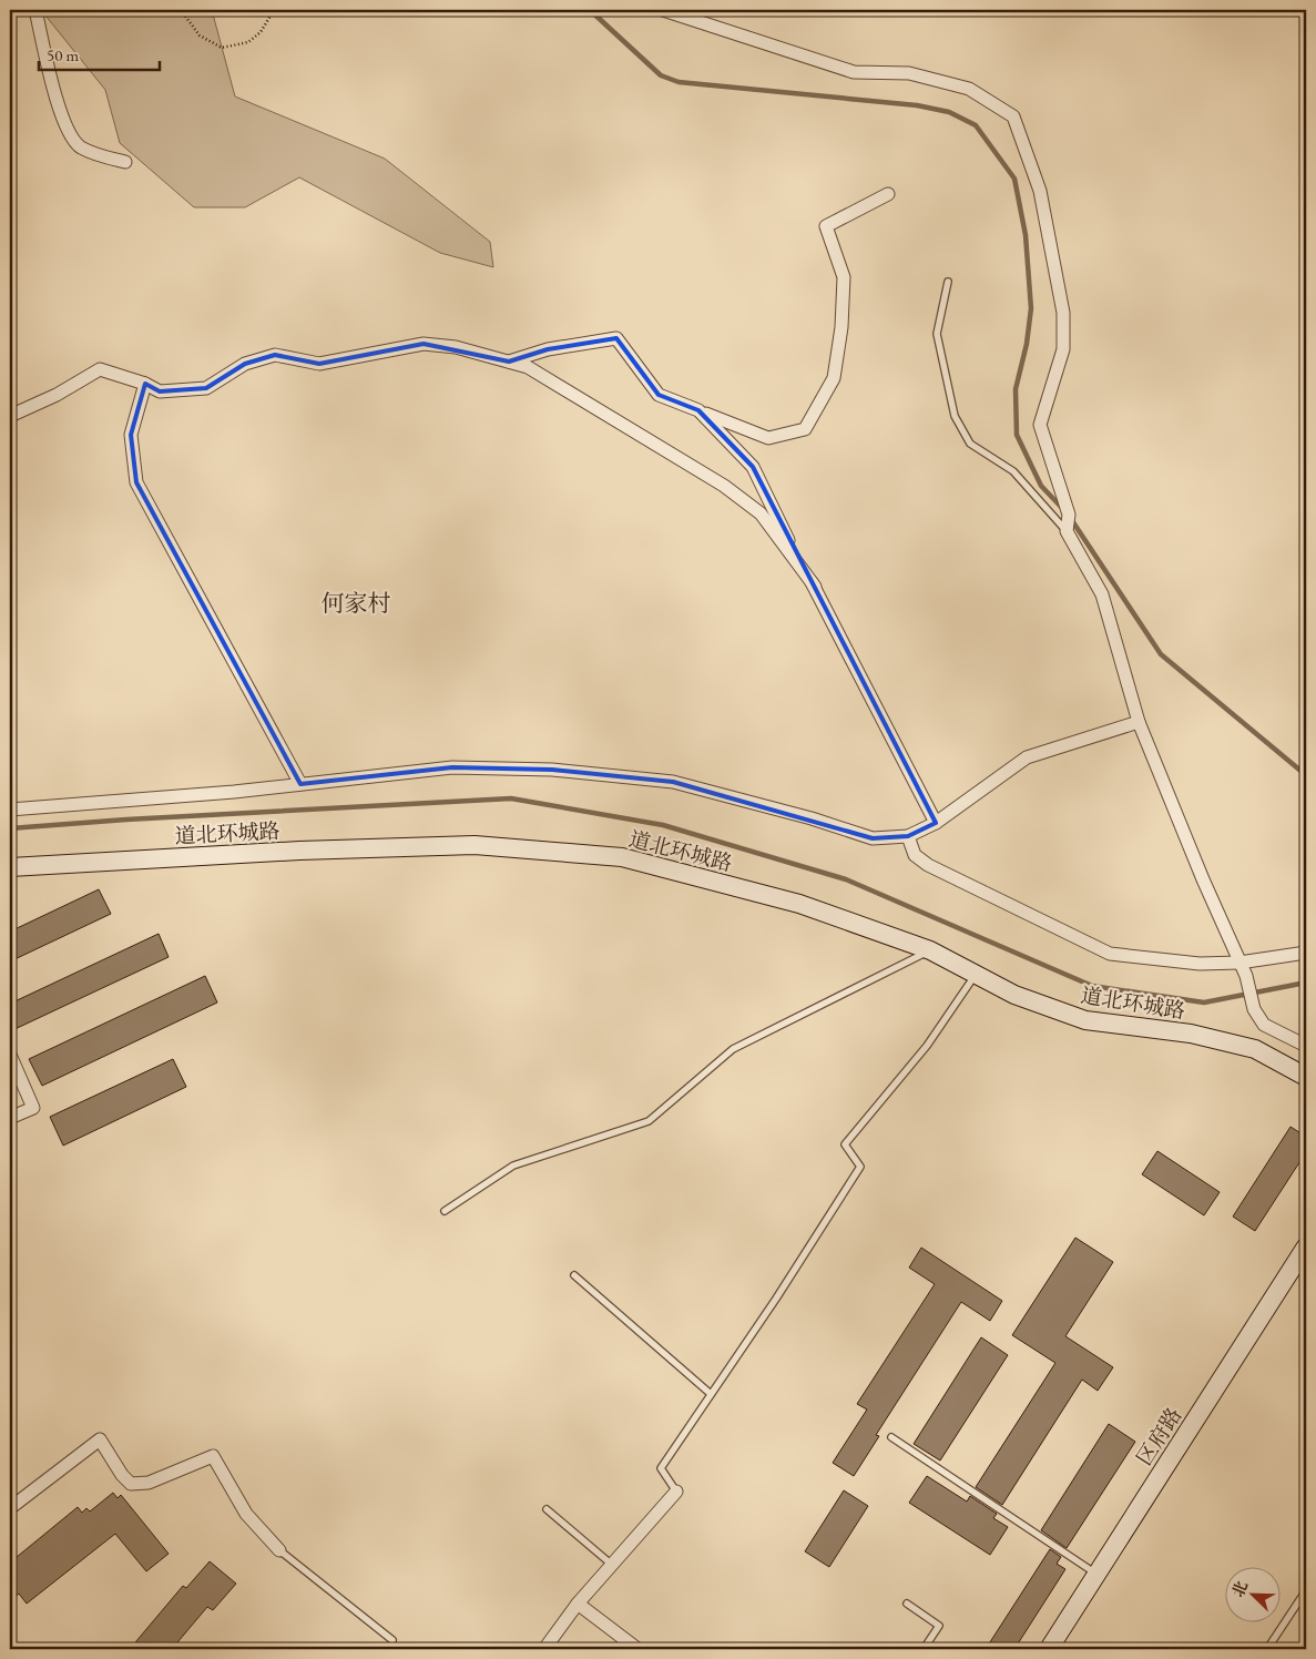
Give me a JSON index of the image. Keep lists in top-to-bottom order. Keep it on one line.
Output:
{"streets":{"street":["道北环城路","区府路"]},"districts":["何家村"],"scale_bar":"50 m","north":"top left"}
